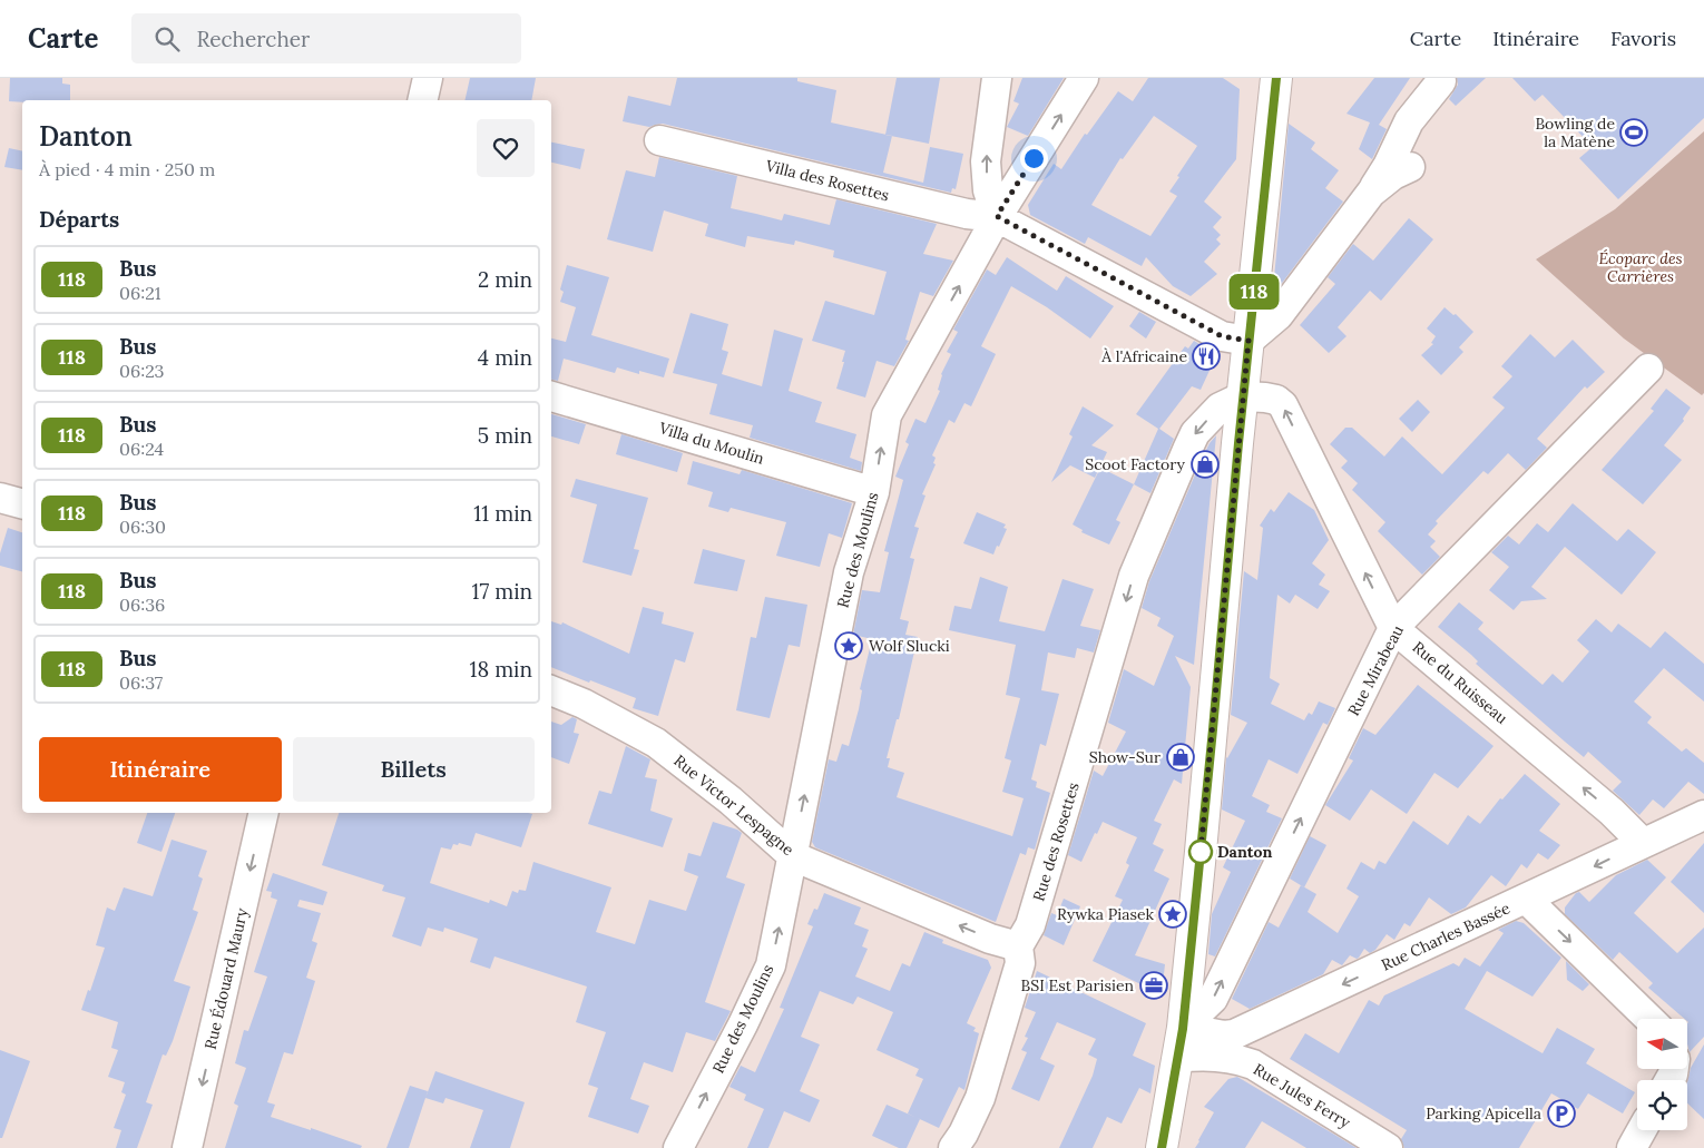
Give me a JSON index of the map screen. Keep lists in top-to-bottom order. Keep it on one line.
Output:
{"streets":{"street":["Villa des Rosettes","Villa du Moulin","Rue des Moulins","Rue Mirabeau","Rue du Ruisseau","Rue Victor Lespagne","Rue des Rosettes","Rue Charles Bassée","Rue Édouard Maury","Rue Jules Ferry"]},"crossings":[["Villa des Rosettes","Rue des Moulins"],["Villa du Moulin","Rue des Moulins"],["Rue des Moulins","Rue Victor Lespagne"],["Rue Mirabeau","Rue du Ruisseau"],["Rue Mirabeau","Rue Charles Bassée"],["Rue Mirabeau","Rue Jules Ferry"],["Rue du Ruisseau","Rue des Rosettes"],["Rue du Ruisseau","Rue Charles Bassée"],["Rue Victor Lespagne","Rue des Rosettes"],["Rue Charles Bassée","Rue Jules Ferry"]],"one_way":["Rue des Moulins","Rue Mirabeau","Rue du Ruisseau","Rue Victor Lespagne","Rue des Rosettes","Rue Charles Bassée","Rue Édouard Maury"],"parks":["Écoparc des Carrières"],"places":{"sports":["Bowling de la Matène"],"restaurant":["À l'Africaine"],"shop":["Scoot Factory","Show-Sur"],"place":["Wolf Slucki","Rywka Piasek"],"other":["Danton"],"office":["BSI Est Parisien"],"parking":["Parking Apicella"]},"lines":["bus line 118"],"north":"left","page":{"header":"Carte","search":"Rechercher","nav":["Carte","Itinéraire","Favoris"],"on_map":"118","heading":[["Danton","À pied · 4 min · 250 m"],"Départs"],"list":[{"mark":"118","name":"Bus","note":"06:21","value":"2 min"},{"mark":"118","name":"Bus","note":"06:23","value":"4 min"},{"mark":"118","name":"Bus","note":"06:24","value":"5 min"},{"mark":"118","name":"Bus","note":"06:30","value":"11 min"},{"mark":"118","name":"Bus","note":"06:36","value":"17 min"},{"mark":"118","name":"Bus","note":"06:37","value":"18 min"}],"buttons":["Itinéraire","Billets"]}}
